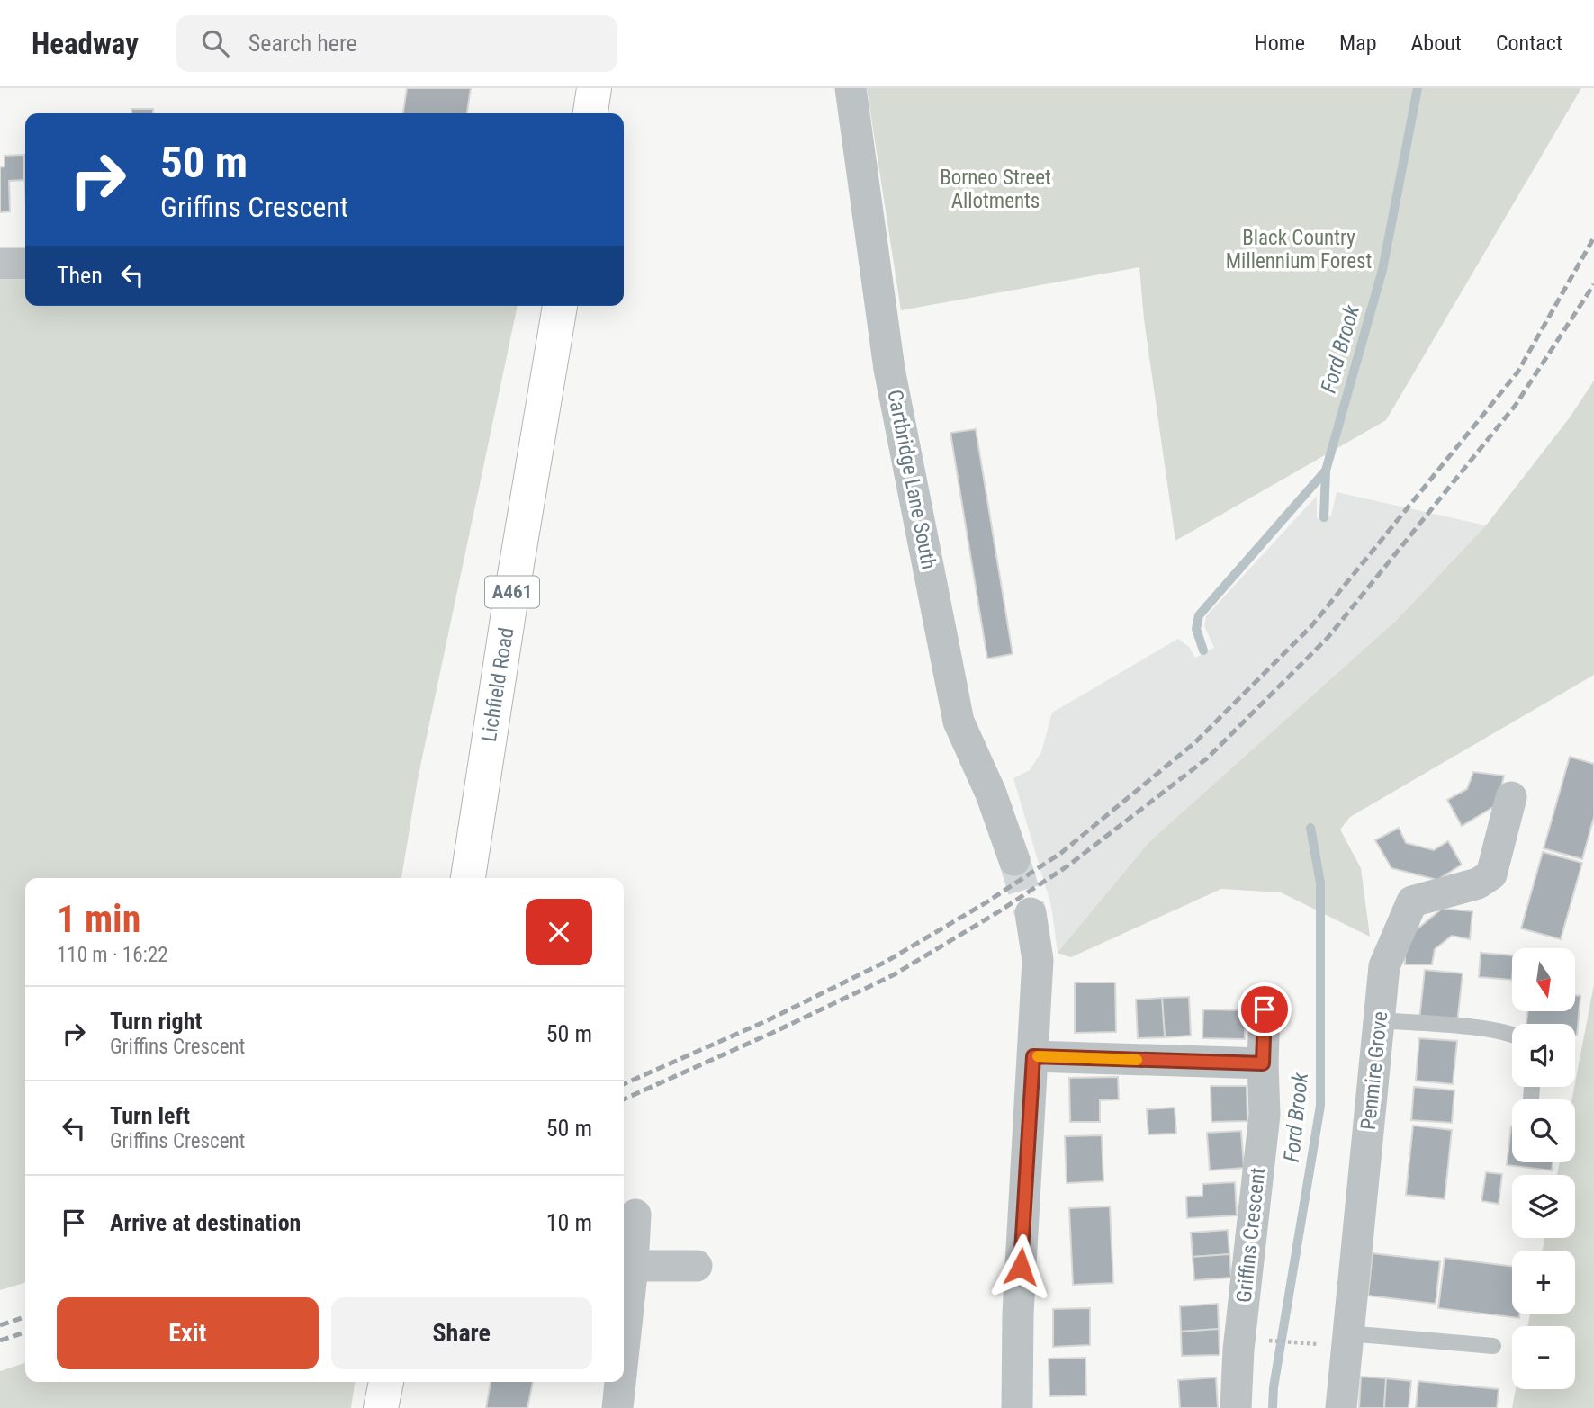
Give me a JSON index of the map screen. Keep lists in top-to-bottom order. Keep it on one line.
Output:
{"streets":{"highway":["A461","Lichfield Road"],"street":["Cartbridge Lane South","Penmire Grove","Griffins Crescent"]},"water":["Ford Brook"],"parks":["Borneo Street Allotments","Black Country Millennium Forest"],"north":"bottom","page":{"header":"Headway","search":"Search here","nav":["Home","Map","About","Contact"],"turn":["50 m","Griffins Crescent"],"then":"Then","heading":["1 min","110 m · 16:22"],"map_buttons":["+","−"],"list":[{"name":"Turn right","note":"Griffins Crescent","value":"50 m"},{"name":"Turn left","note":"Griffins Crescent","value":"50 m"},{"name":"Arrive at destination","value":"10 m"}],"buttons":["Exit","Share"]}}
